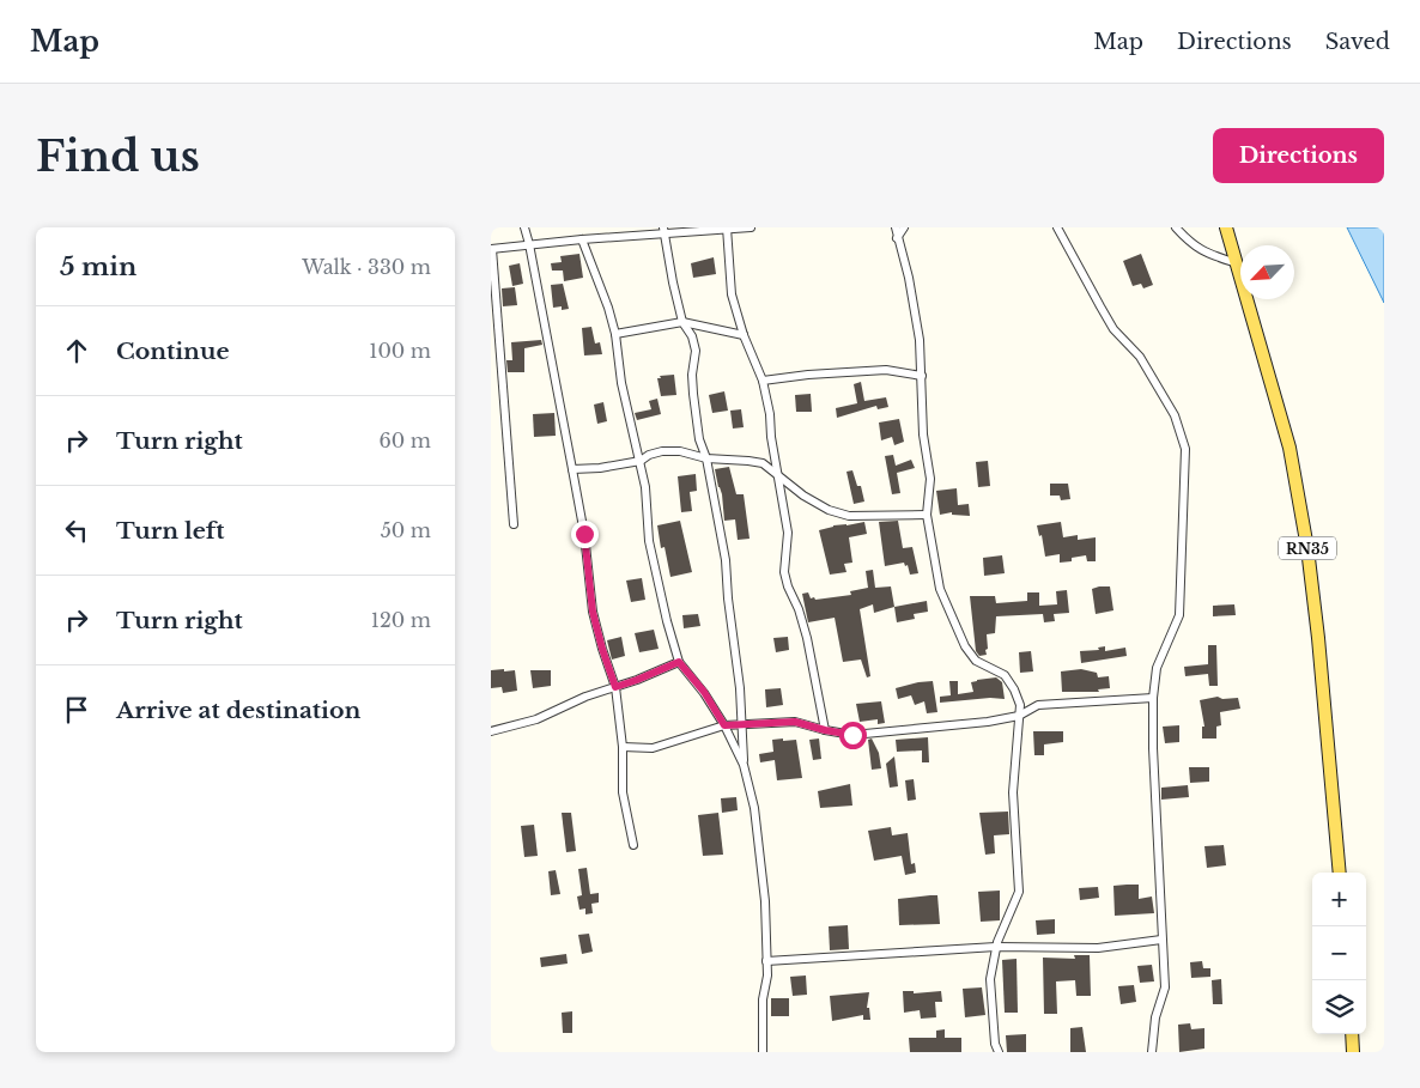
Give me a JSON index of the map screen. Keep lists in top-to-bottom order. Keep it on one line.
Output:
{"streets":{"main road":["RN35"]},"north":"bottom left","page":{"header":"Map","nav":["Map","Directions","Saved"],"buttons":"Directions","title":"Find us","heading":["5 min","Walk · 330 m"],"list":[["Continue","100 m"],["Turn right","60 m"],["Turn left","50 m"],["Turn right","120 m"],"Arrive at destination"],"map_buttons":["+","−"]}}
